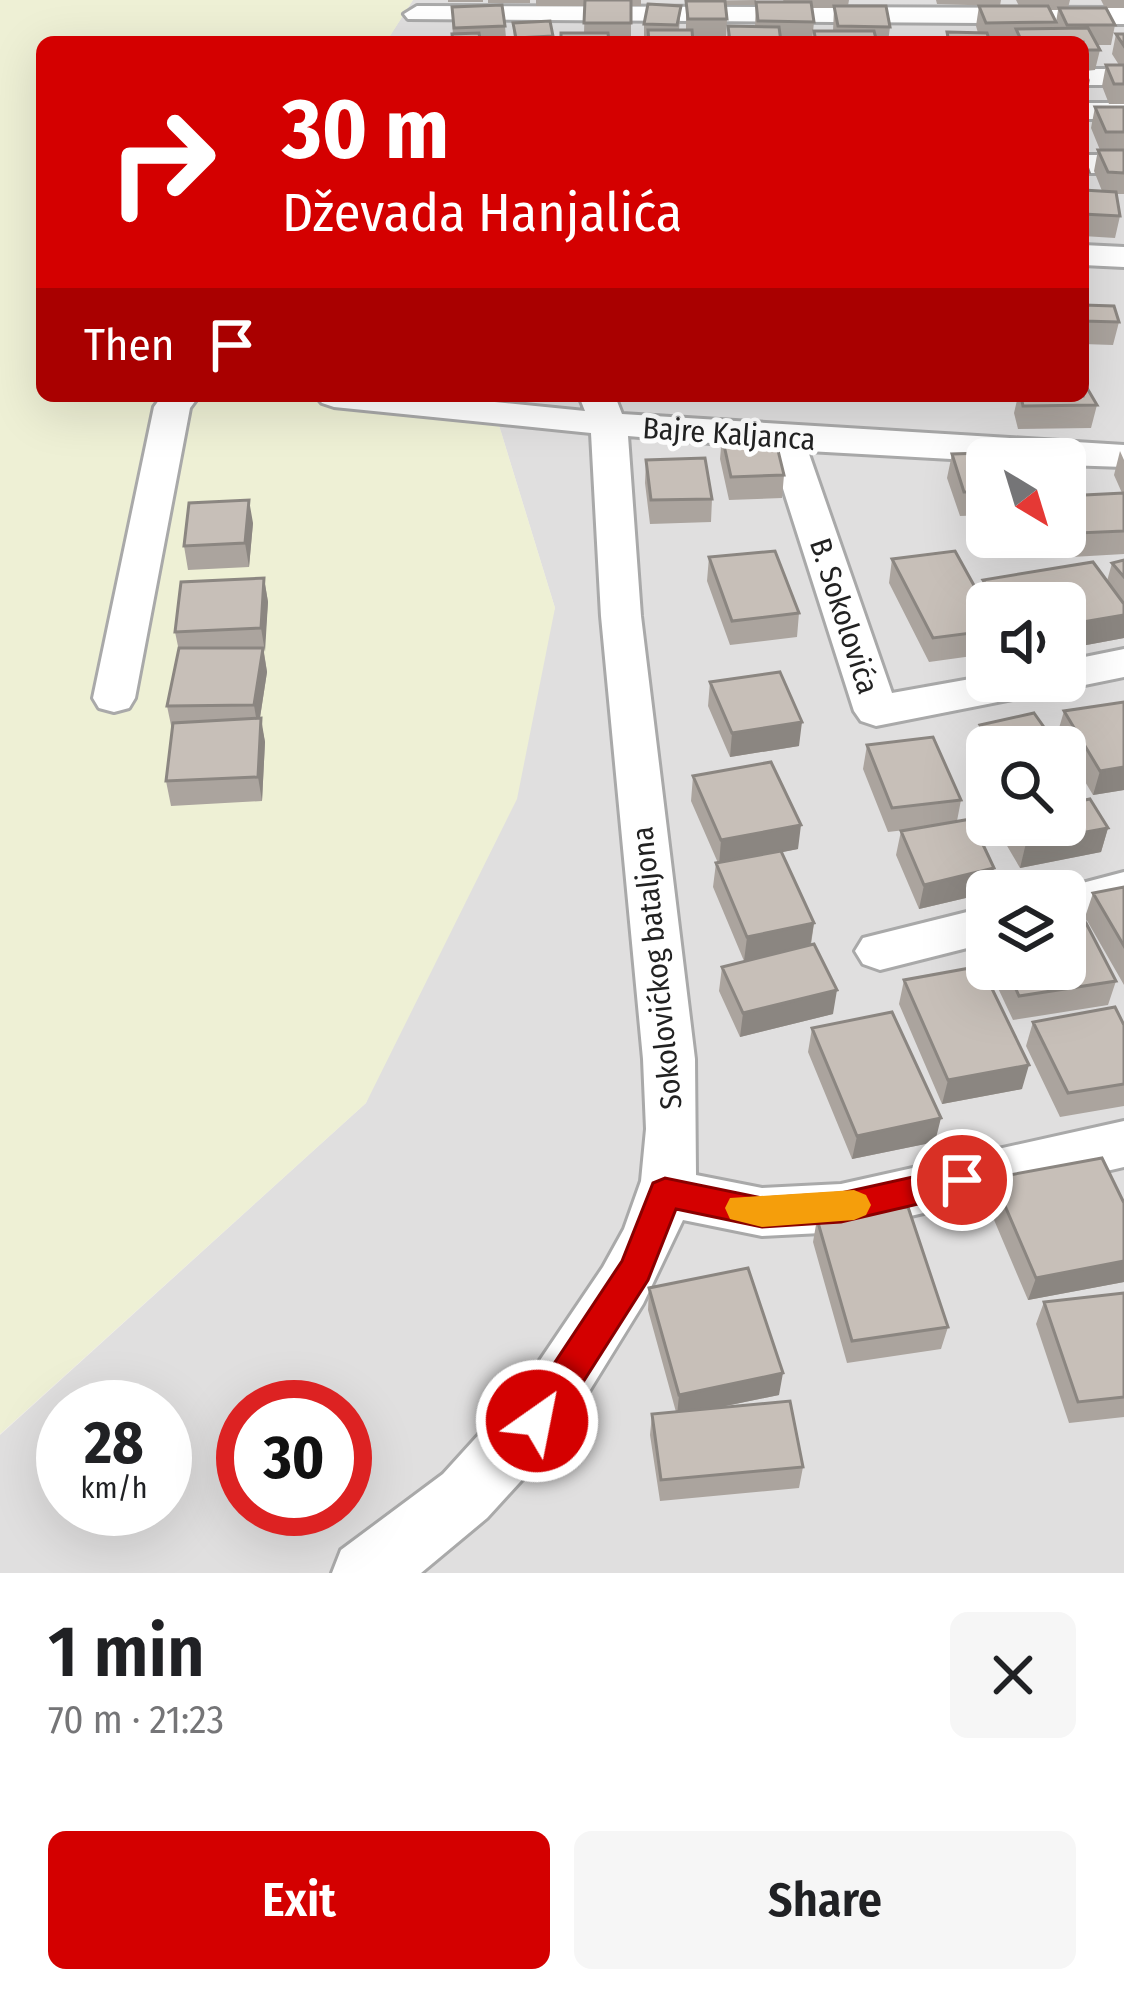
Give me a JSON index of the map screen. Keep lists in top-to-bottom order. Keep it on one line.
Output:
{"streets":{"street":["Bajre Kaljanca","B. Sokolovića","Sokolovićkog bataljona"]},"crossings":[["Bajre Kaljanca","B. Sokolovića"],["Bajre Kaljanca","Sokolovićkog bataljona"]],"north":"bottom right","page":{"turn":["30 m","Dževada Hanjalića"],"then":"Then","speed":"28 km/h","limit":"30","heading":["1 min","70 m · 21:23"],"buttons":["Exit","Share"]}}
